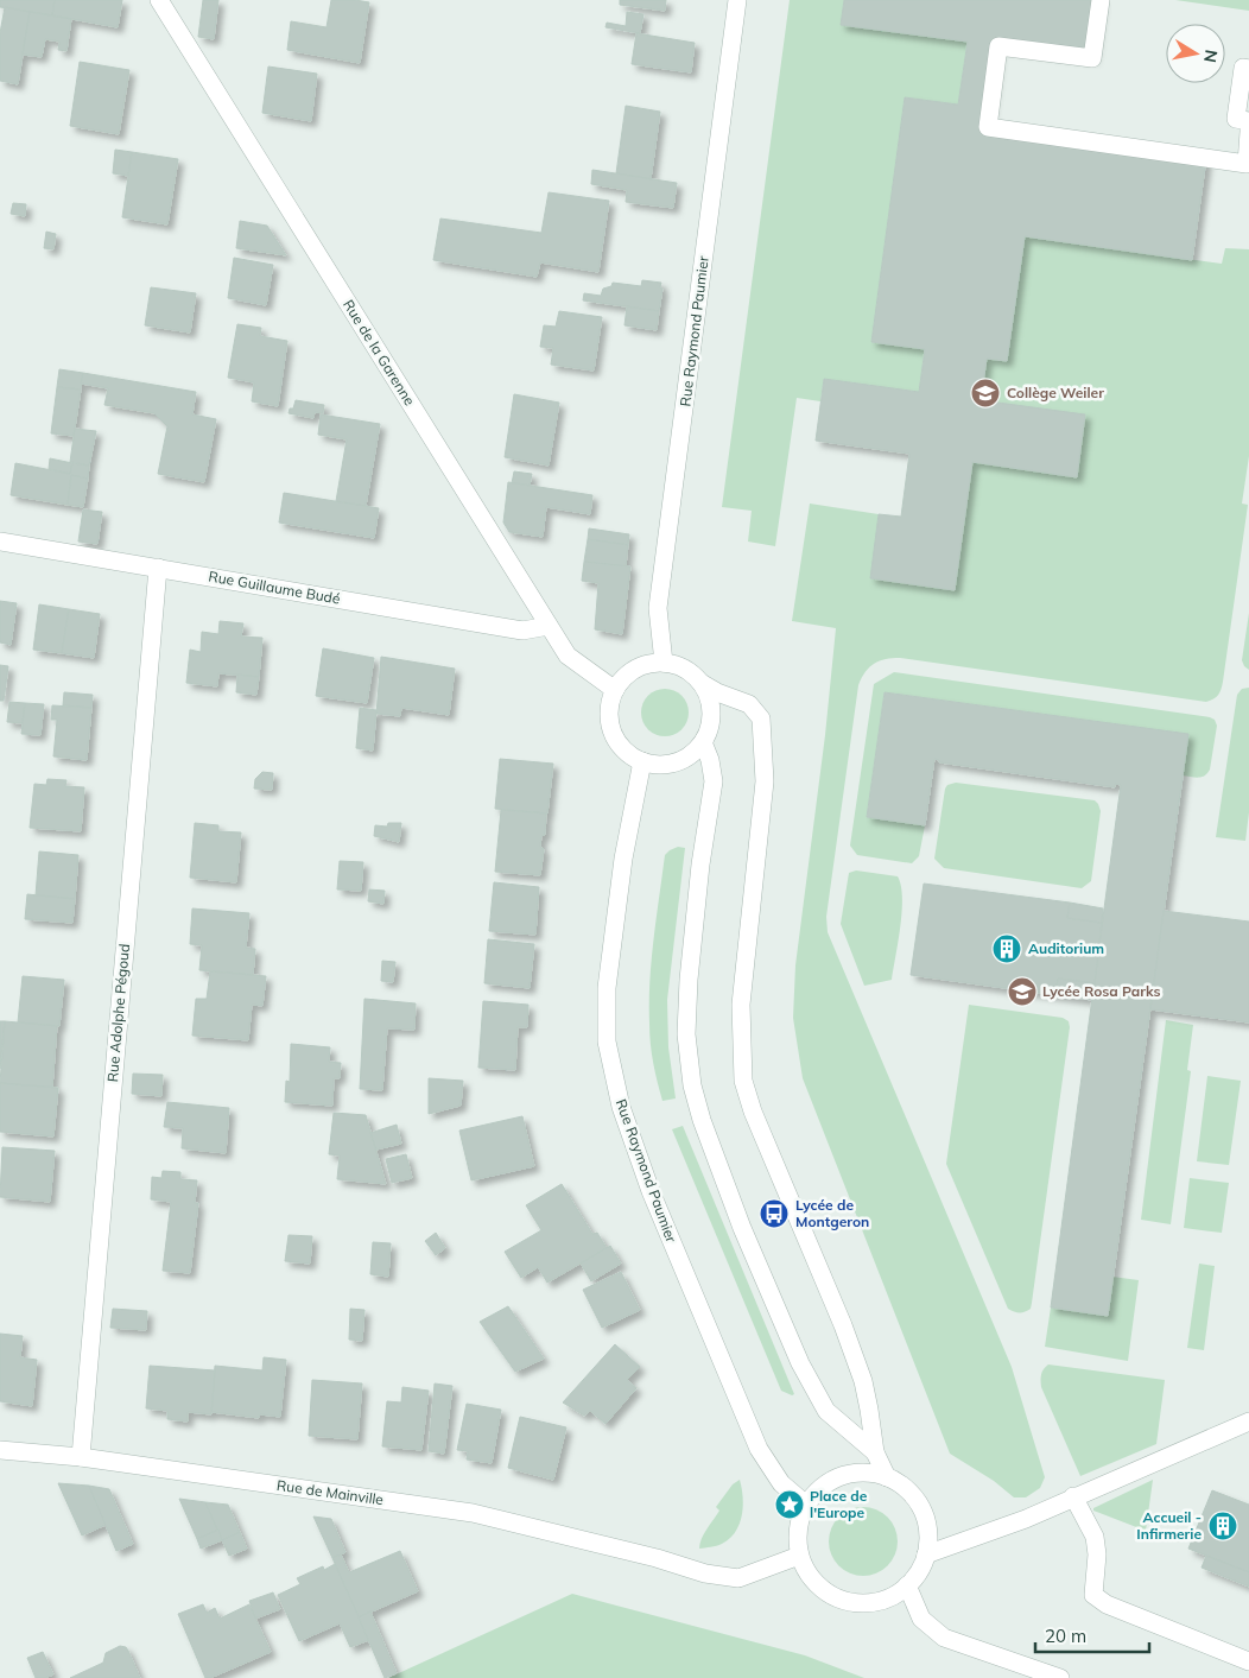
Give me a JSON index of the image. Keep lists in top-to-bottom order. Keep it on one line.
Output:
{"streets":{"street":["Rue Raymond Paumier","Rue de la Garenne","Rue Guillaume Budé","Rue Adolphe Pégoud","Rue de Mainville"]},"crossings":[["Rue Raymond Paumier","Rue de la Garenne"],["Rue Raymond Paumier","Rue de Mainville"],["Rue de la Garenne","Rue Guillaume Budé"],["Rue Guillaume Budé","Rue Adolphe Pégoud"],["Rue Adolphe Pégoud","Rue de Mainville"]],"places":{"school or university":["Collège Weiler","Lycée Rosa Parks"],"building":["Auditorium","Accueil - Infirmerie"],"bus stop":["Lycée de Montgeron"],"place":["Place de l'Europe"]},"scale_bar":"20 m","north":"right"}
